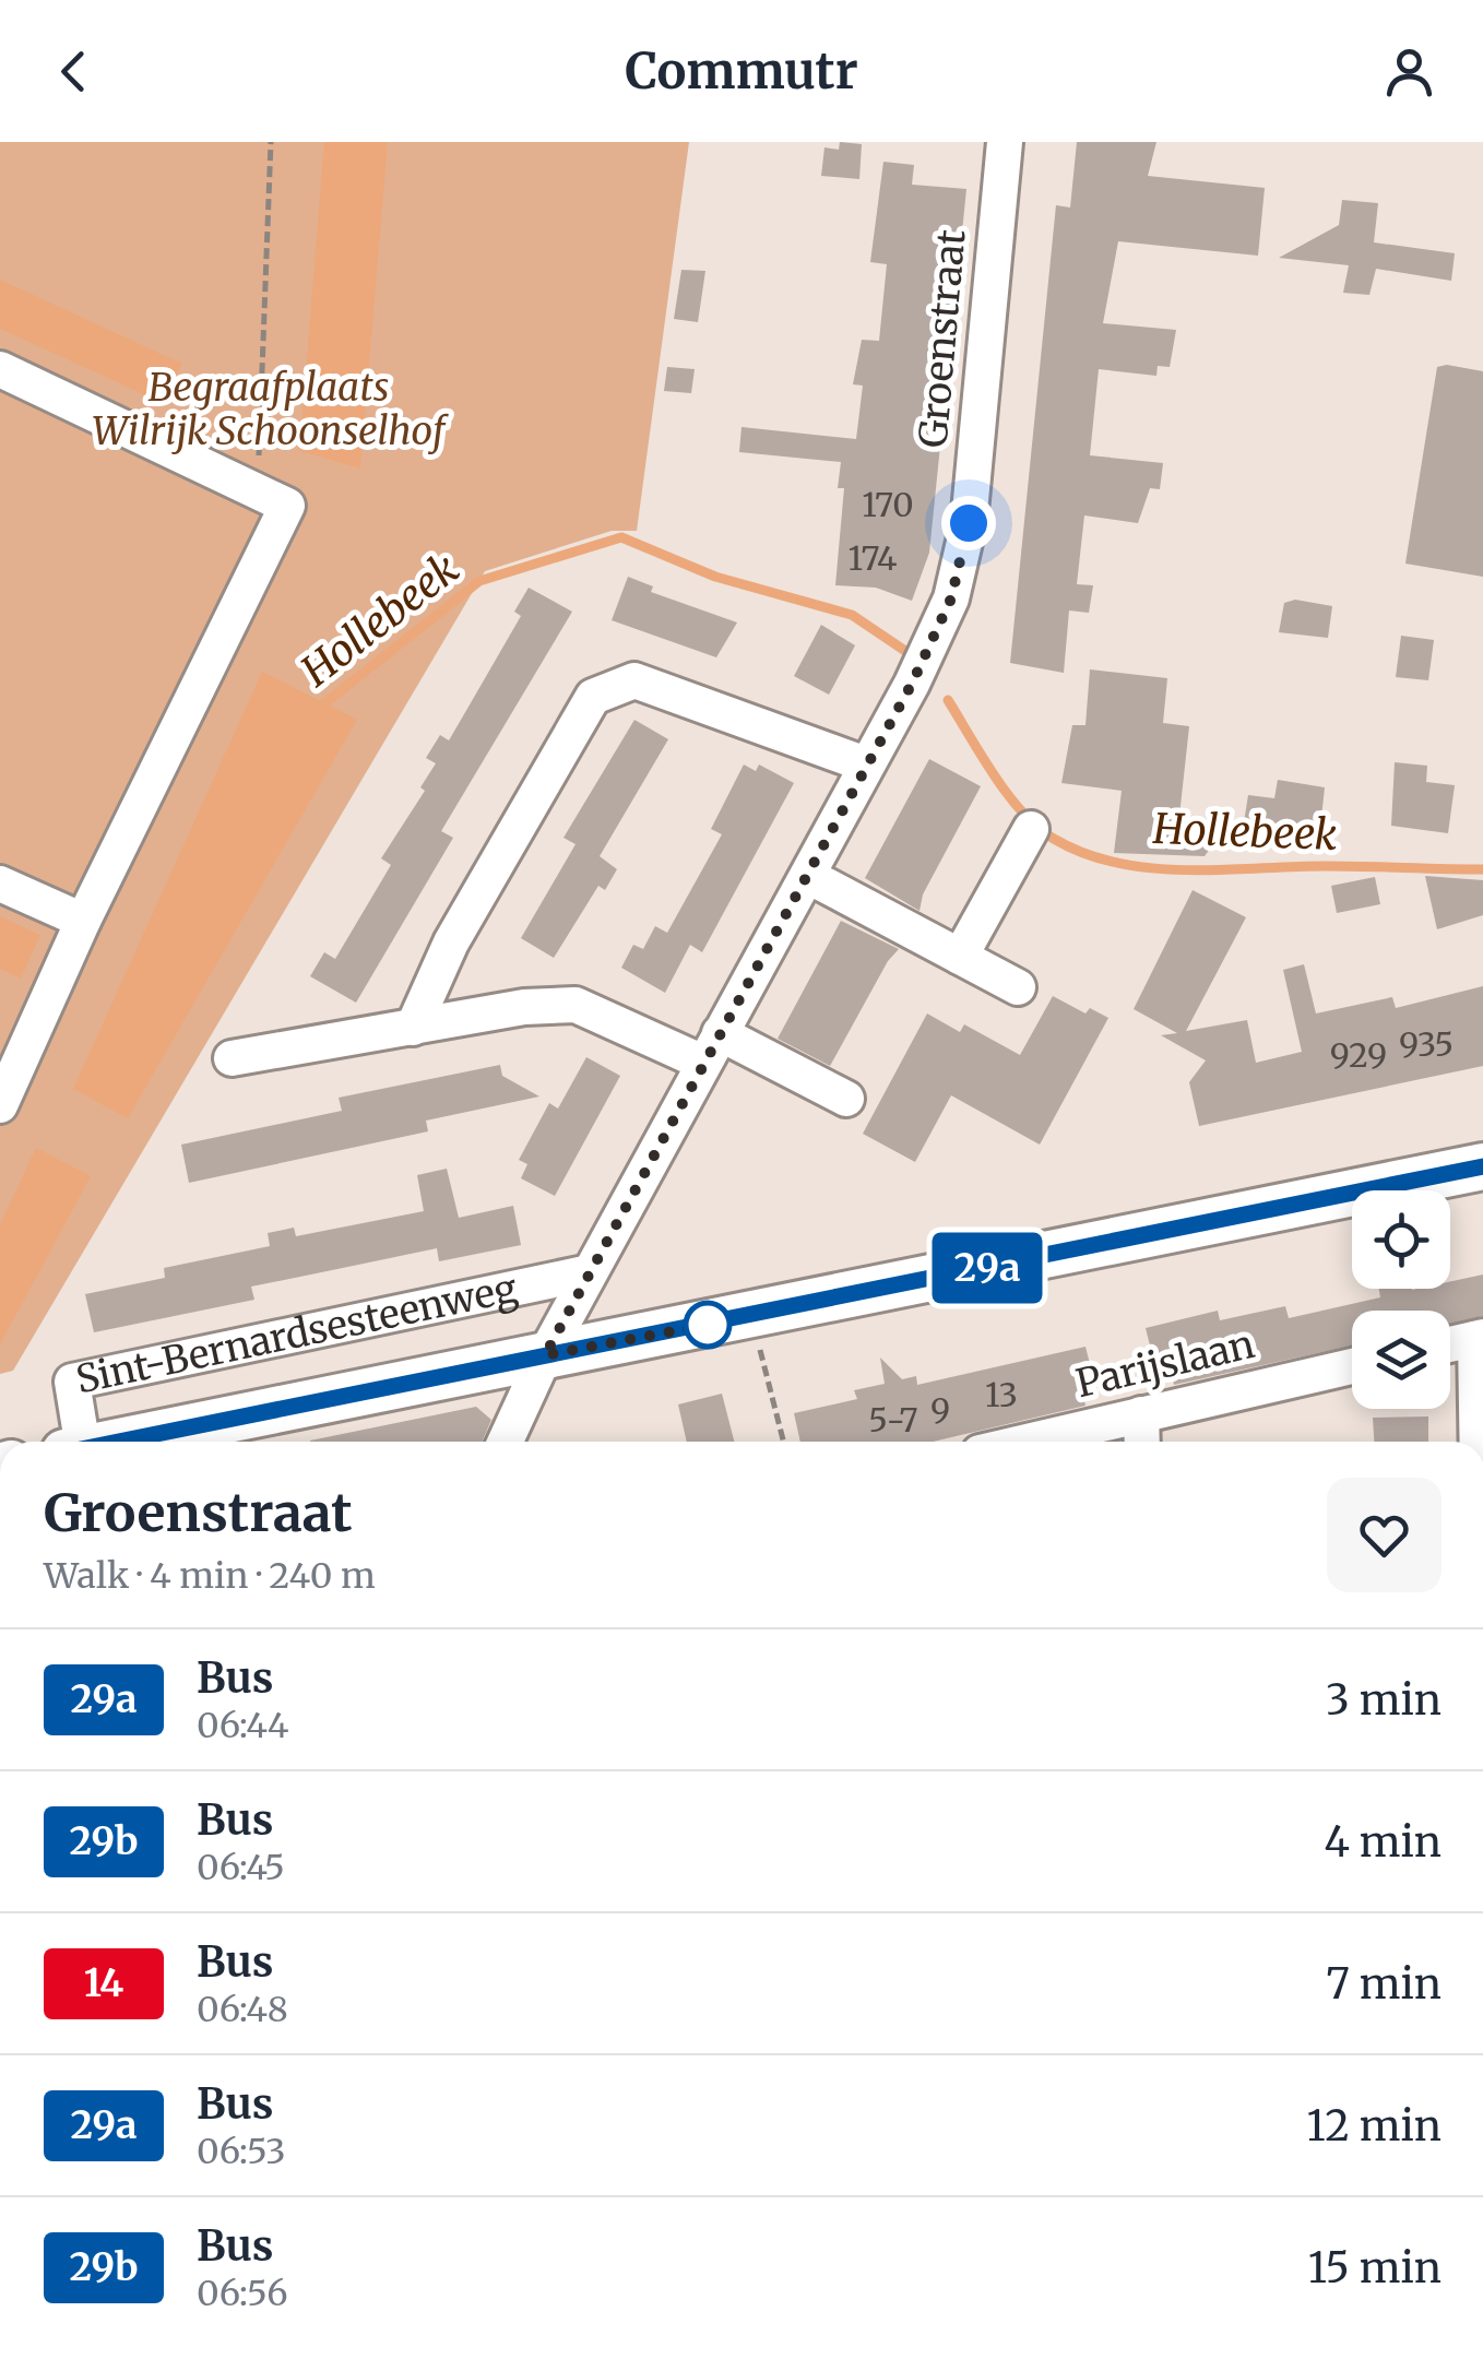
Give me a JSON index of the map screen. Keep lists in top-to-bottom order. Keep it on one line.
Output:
{"streets":{"main road":["Sint-Bernardsesteenweg"],"street":["Groenstraat","Parijslaan"]},"crossings":[["Groenstraat","Sint-Bernardsesteenweg"]],"water":["Hollebeek"],"parks":["Begraafplaats Wilrijk Schoonselhof"],"lines":["bus line 29a"],"house_numbers":["170","174","935","929","13","9","5-7"],"page":{"header":"Commutr","on_map":"29a","heading":["Groenstraat","Walk · 4 min · 240 m"],"list":[{"mark":"29a","name":"Bus","note":"06:44","value":"3 min"},{"mark":"29b","name":"Bus","note":"06:45","value":"4 min"},{"mark":"14","name":"Bus","note":"06:48","value":"7 min"},{"mark":"29a","name":"Bus","note":"06:53","value":"12 min"},{"mark":"29b","name":"Bus","note":"06:56","value":"15 min"}]}}
